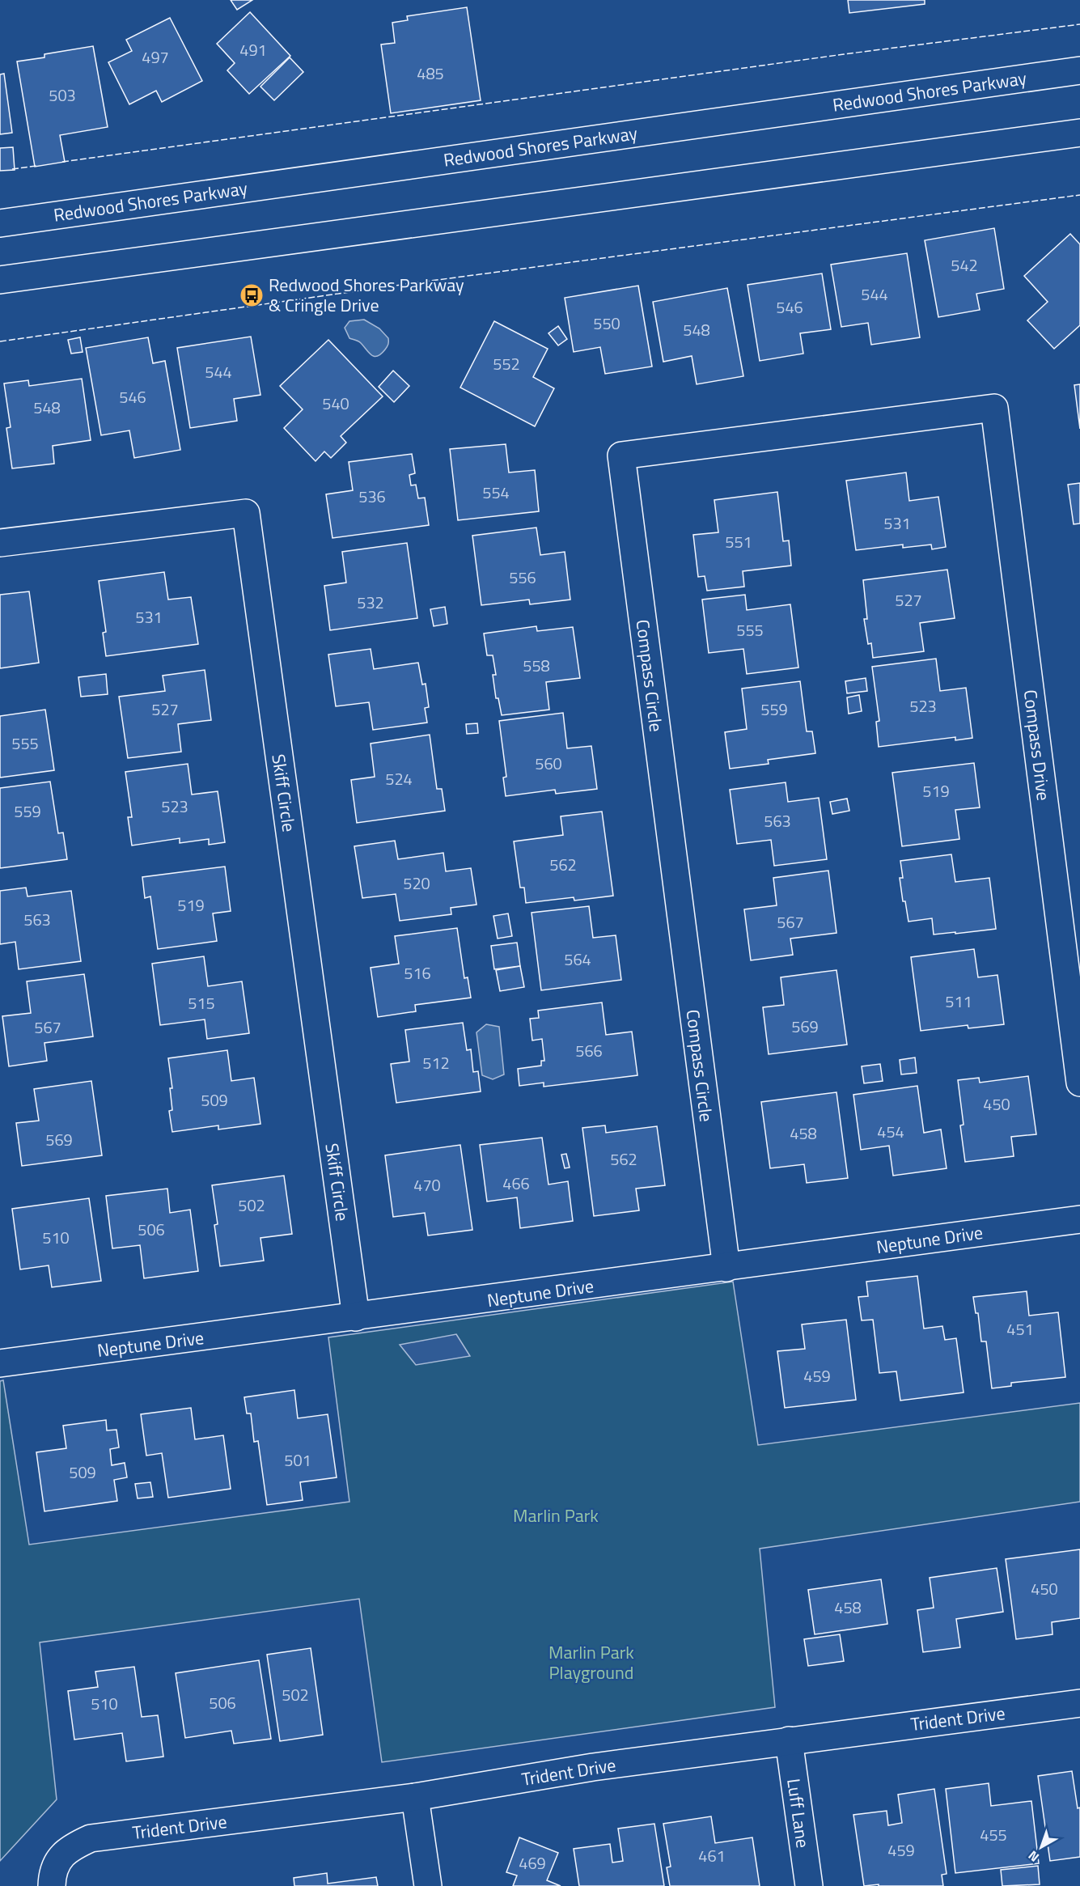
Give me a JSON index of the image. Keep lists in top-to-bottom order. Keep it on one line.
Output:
{"streets":{"street":["Redwood Shores Parkway","Compass Circle","Compass Drive","Skiff Circle","Neptune Drive","Trident Drive","Luff Lane"]},"crossings":[["Compass Circle","Compass Drive"],["Compass Circle","Neptune Drive"],["Skiff Circle","Neptune Drive"],["Trident Drive","Luff Lane"]],"parks":["Marlin Park","Marlin Park Playground"],"places":{"bus stop":["Redwood Shores Parkway & Cringle Drive"]},"house_numbers":["491","497","485","503","542","544","546","550","548","552","544","546","540","548","554","536","531","551","556","527","532","531","555","558","523","527","559","555","560","524","519","523","559","563","562","520","519","563","567","564","516","511","515","569","567","566","512","509","450","454","458","569","562","466","470","502","506","510","451","459","501","509","450","458","502","506","510","455","459","461","469"],"north":"bottom left"}
